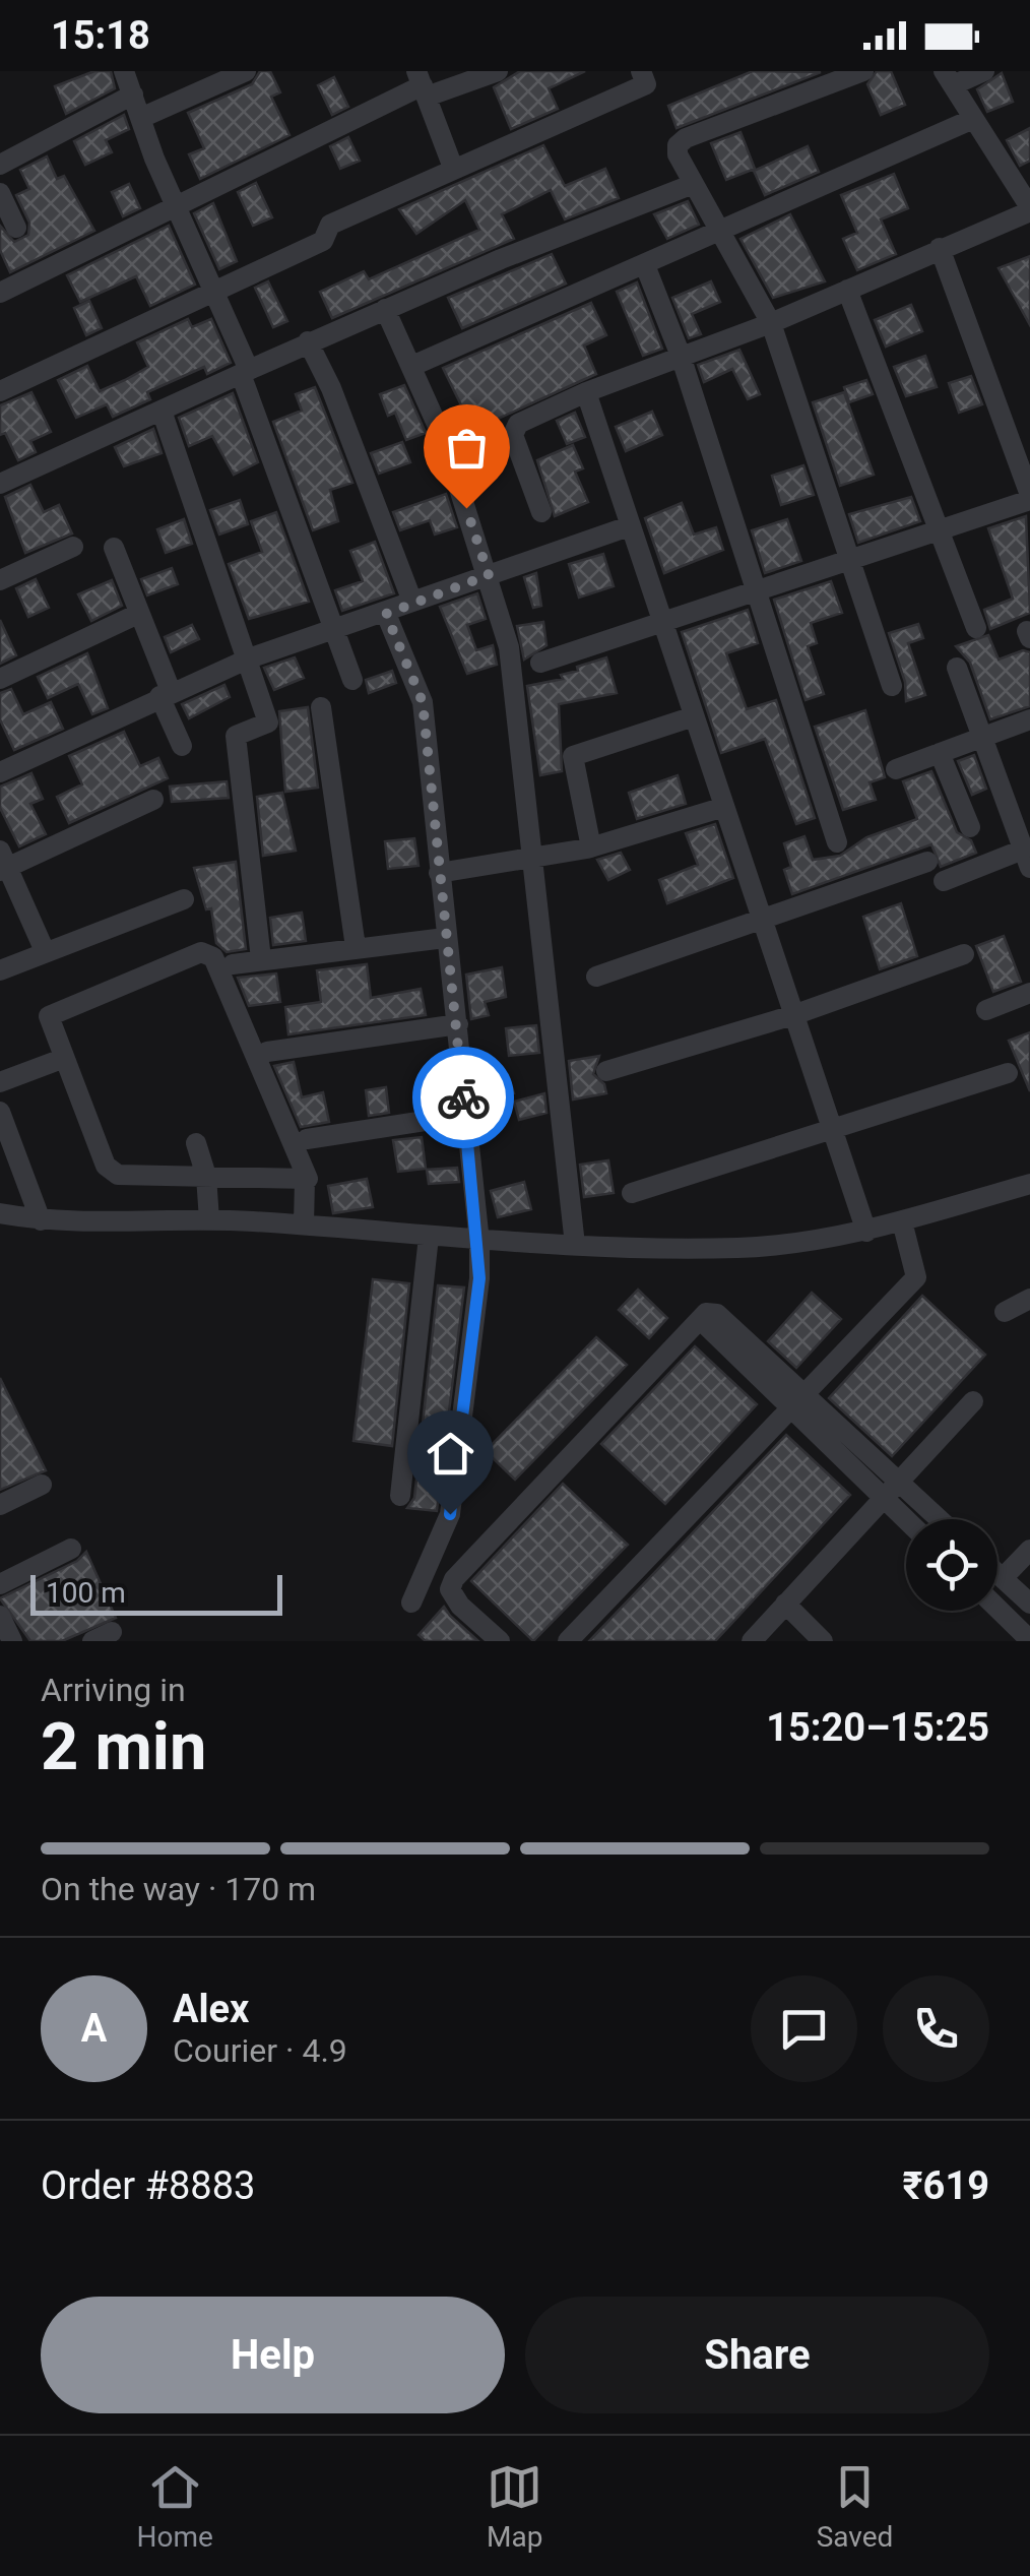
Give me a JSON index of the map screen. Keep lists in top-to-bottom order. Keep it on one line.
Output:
{"scale_bar":"100 m","page":{"status":"15:18","scale":"100 m","heading":["2 min","Arriving in","15:20–15:25"],"panel":["Alex","Courier · 4.9","Order #8883","₹619"],"bar":"On the way · 170 m","round":"A","buttons":["Help","Share"],"tabs":["Home","Map","Saved"]}}
